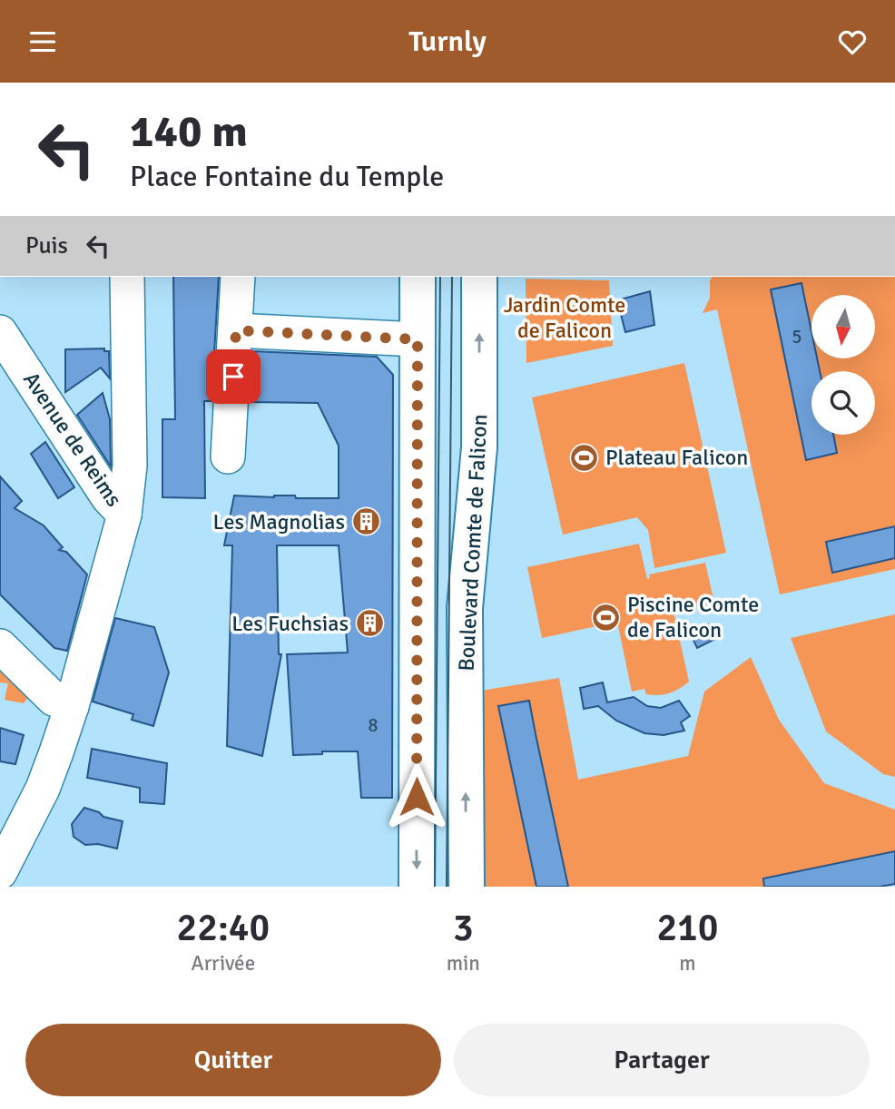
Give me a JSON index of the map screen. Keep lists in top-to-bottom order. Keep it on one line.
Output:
{"streets":{"main road":["Boulevard Comte de Falicon"],"street":["Avenue de Reims"]},"parks":["Jardin Comte de Falicon"],"places":{"sports":["Plateau Falicon","Piscine Comte de Falicon"],"building":["Les Magnolias","Les Fuchsias"]},"house_numbers":["5","8"],"north":"bottom","page":{"header":"Turnly","turn":["140 m","Place Fontaine du Temple"],"then":"Puis","eta":["22:40","Arrivée","3","min","210","m"],"buttons":["Quitter","Partager"]}}
